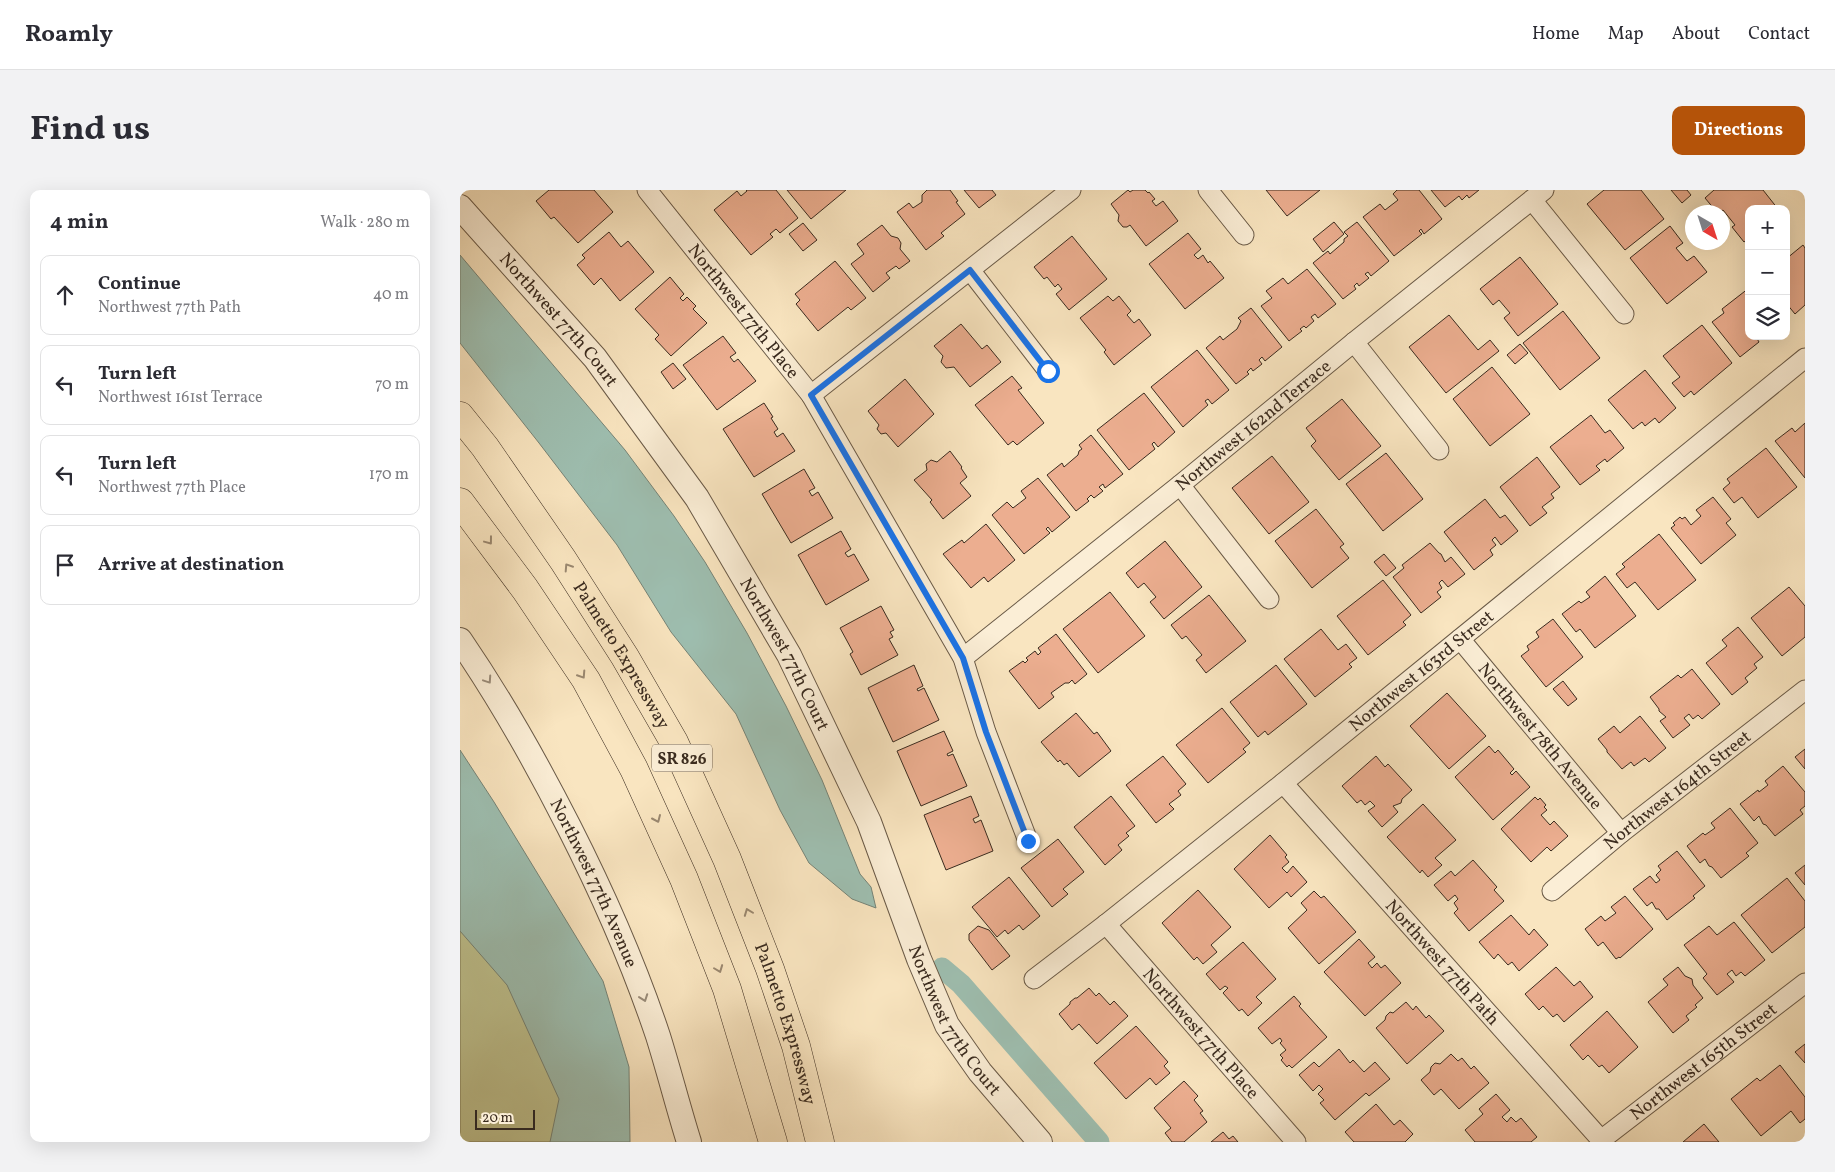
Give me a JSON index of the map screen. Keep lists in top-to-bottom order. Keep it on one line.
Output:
{"streets":{"highway":["Palmetto Expressway","SR 826"],"street":["Northwest 77th Place","Northwest 77th Court","Northwest 162nd Terrace","Northwest 163rd Street","Northwest 78th Avenue","Northwest 164th Street","Northwest 77th Avenue","Northwest 77th Path","Northwest 165th Street"]},"crossings":[["Northwest 77th Place","Northwest 162nd Terrace"],["Northwest 77th Place","Northwest 163rd Street"],["Northwest 163rd Street","Northwest 78th Avenue"],["Northwest 163rd Street","Northwest 77th Path"],["Northwest 78th Avenue","Northwest 164th Street"],["Northwest 77th Path","Northwest 165th Street"]],"one_way":["Northwest 77th Avenue"],"scale_bar":"20 m","north":"bottom right","page":{"header":"Roamly","nav":["Home","Map","About","Contact"],"title":"Find us","buttons":"Directions","heading":["4 min","Walk · 280 m"],"map_buttons":["+","−"],"list":[["Continue","Northwest 77th Path","40 m"],["Turn left","Northwest 161st Terrace","70 m"],["Turn left","Northwest 77th Place","170 m"],"Arrive at destination"],"scale":"20 m"}}
